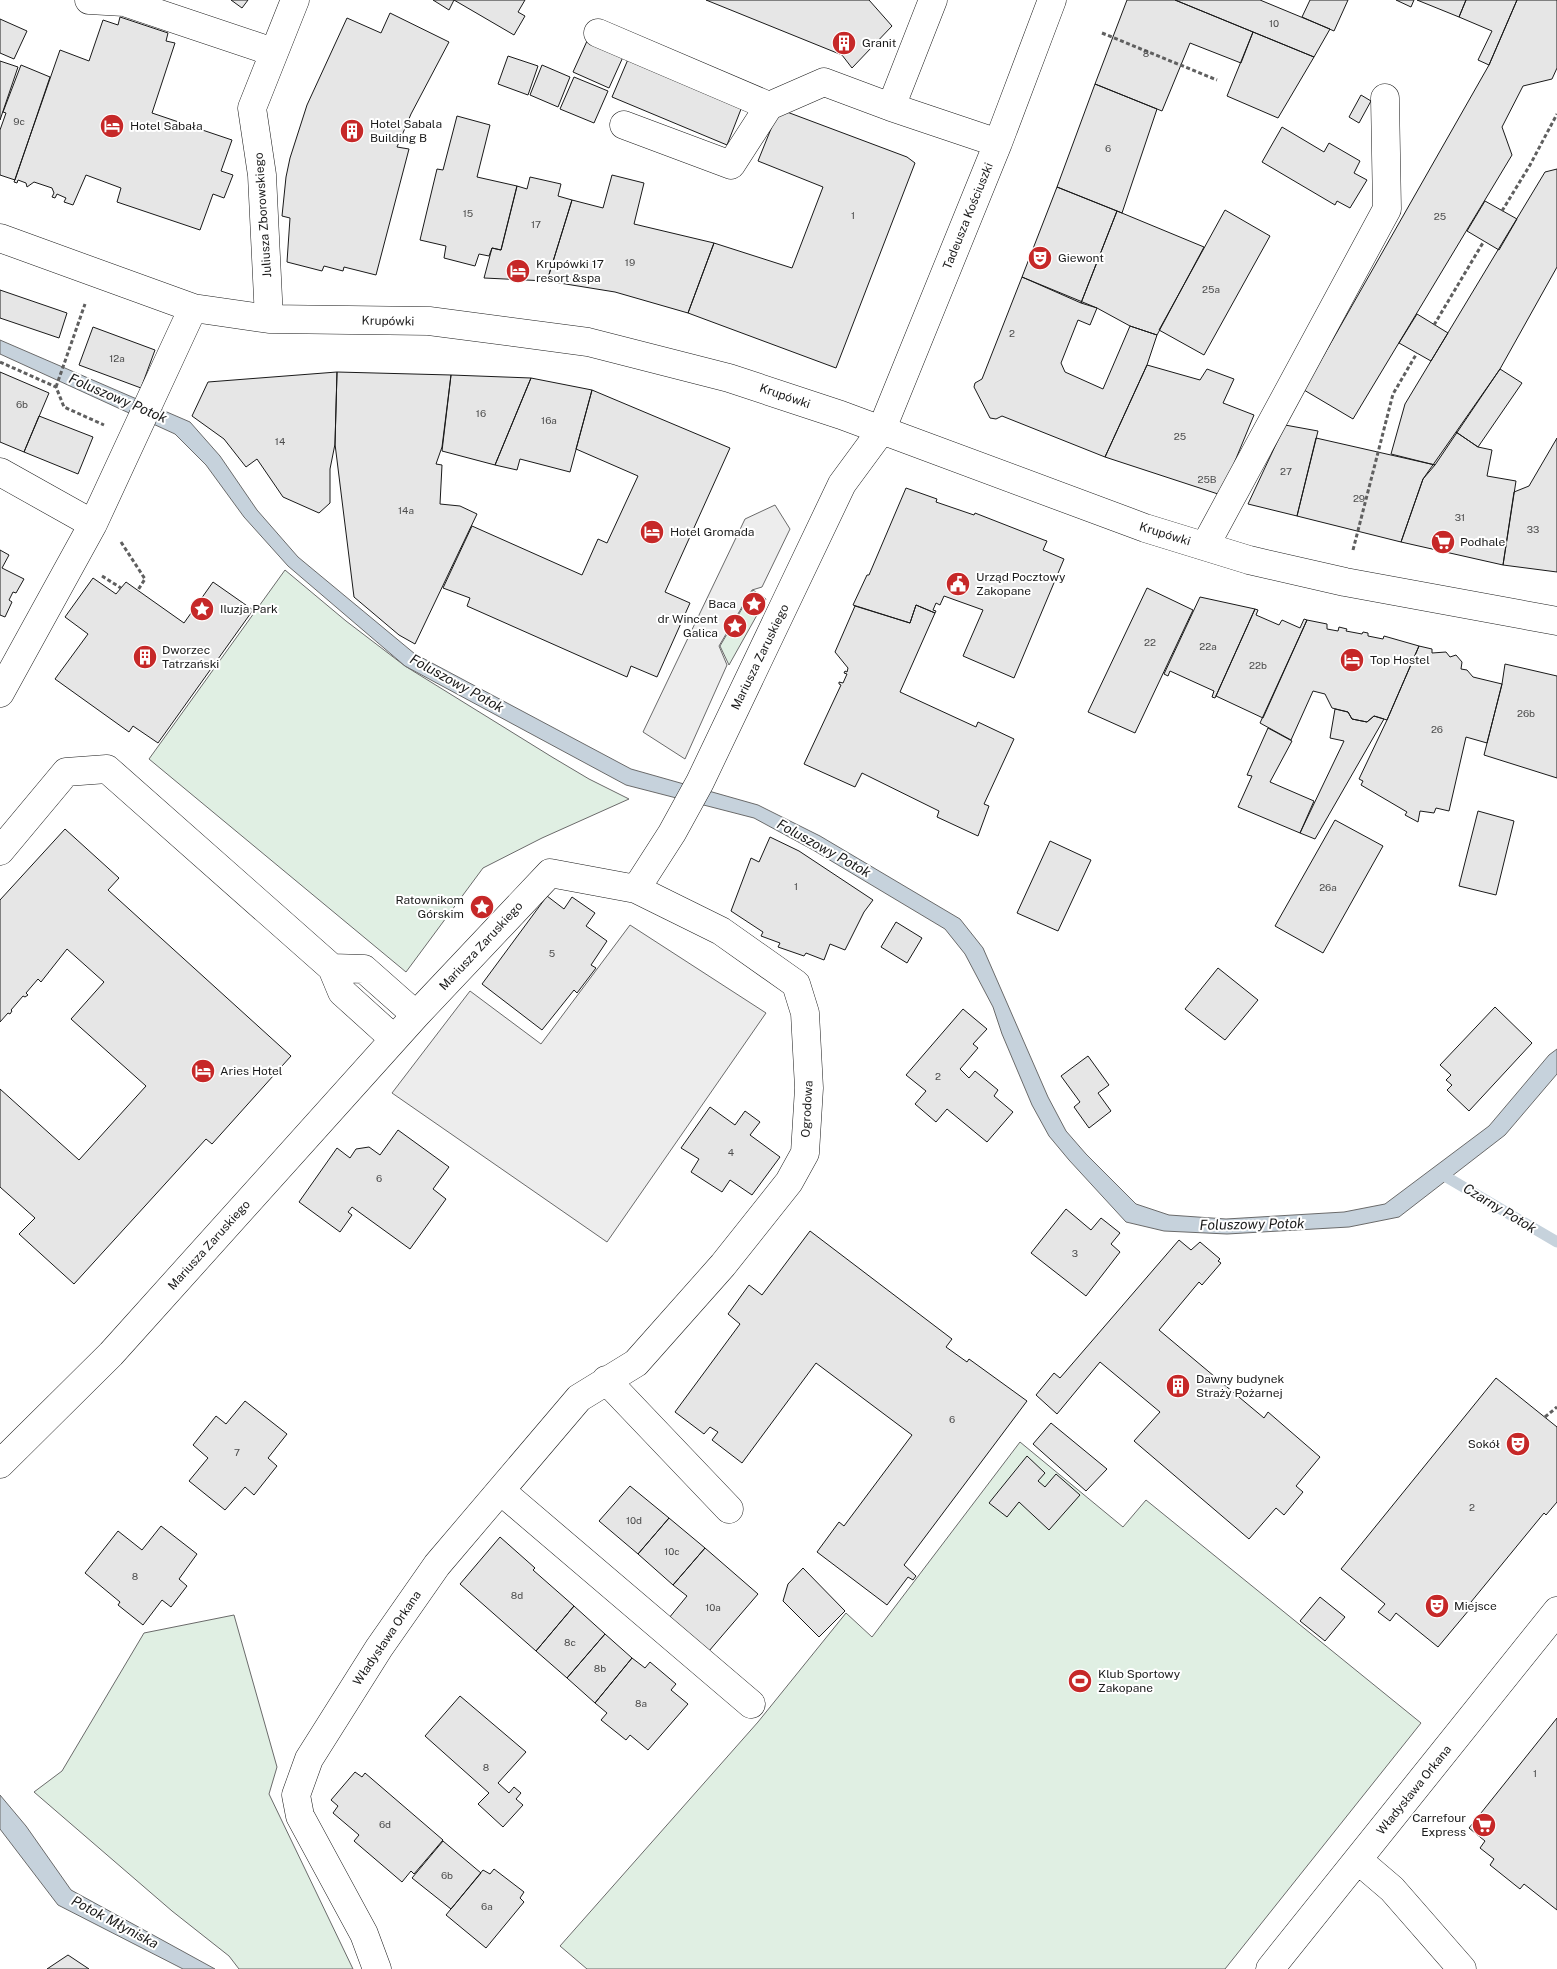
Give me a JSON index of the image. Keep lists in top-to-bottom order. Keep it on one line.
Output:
{"streets":{"street":["Juliusza Zborowskiego","Tadeusza Kościuszki","Krupówki","Mariusza Zaruskiego","Ogrodowa","Władysława Orkana"]},"crossings":[["Juliusza Zborowskiego","Krupówki"],["Tadeusza Kościuszki","Krupówki"],["Tadeusza Kościuszki","Mariusza Zaruskiego"],["Krupówki","Mariusza Zaruskiego"],["Mariusza Zaruskiego","Ogrodowa"],["Ogrodowa","Władysława Orkana"]],"water":["Foluszowy Potok","Czarny Potok","Potok Młyniska"],"places":{"building":["Granit","Hotel Sabala Building B","Dworzec Tatrzański","Dawny budynek Straży Pożarnej"],"hotel":["Hotel Sabała","Krupówki 17 resort &spa","Hotel Gromada","Top Hostel","Aries Hotel"],"theatre":["Giewont","Sokół","Miejsce"],"supermarket":["Podhale","Carrefour Express"],"public building":["Urząd Pocztowy Zakopane"],"place":["Baca","Iluzja Park","dr Wincent Galica","Ratownikom Górskim"],"sports":["Klub Sportowy Zakopane"]},"house_numbers":["10","8","9c","6","15","1","25","17","19","25a","2","12a","6b","16","16a","25","14","27","25B","29","14a","31","33","22","22a","22b","26b","26","1","26a","5","2","4","6","3","6","7","2","10d","10c","8","8d","10a","8c","8b","8a","8","1","6d","6b","6a"]}
